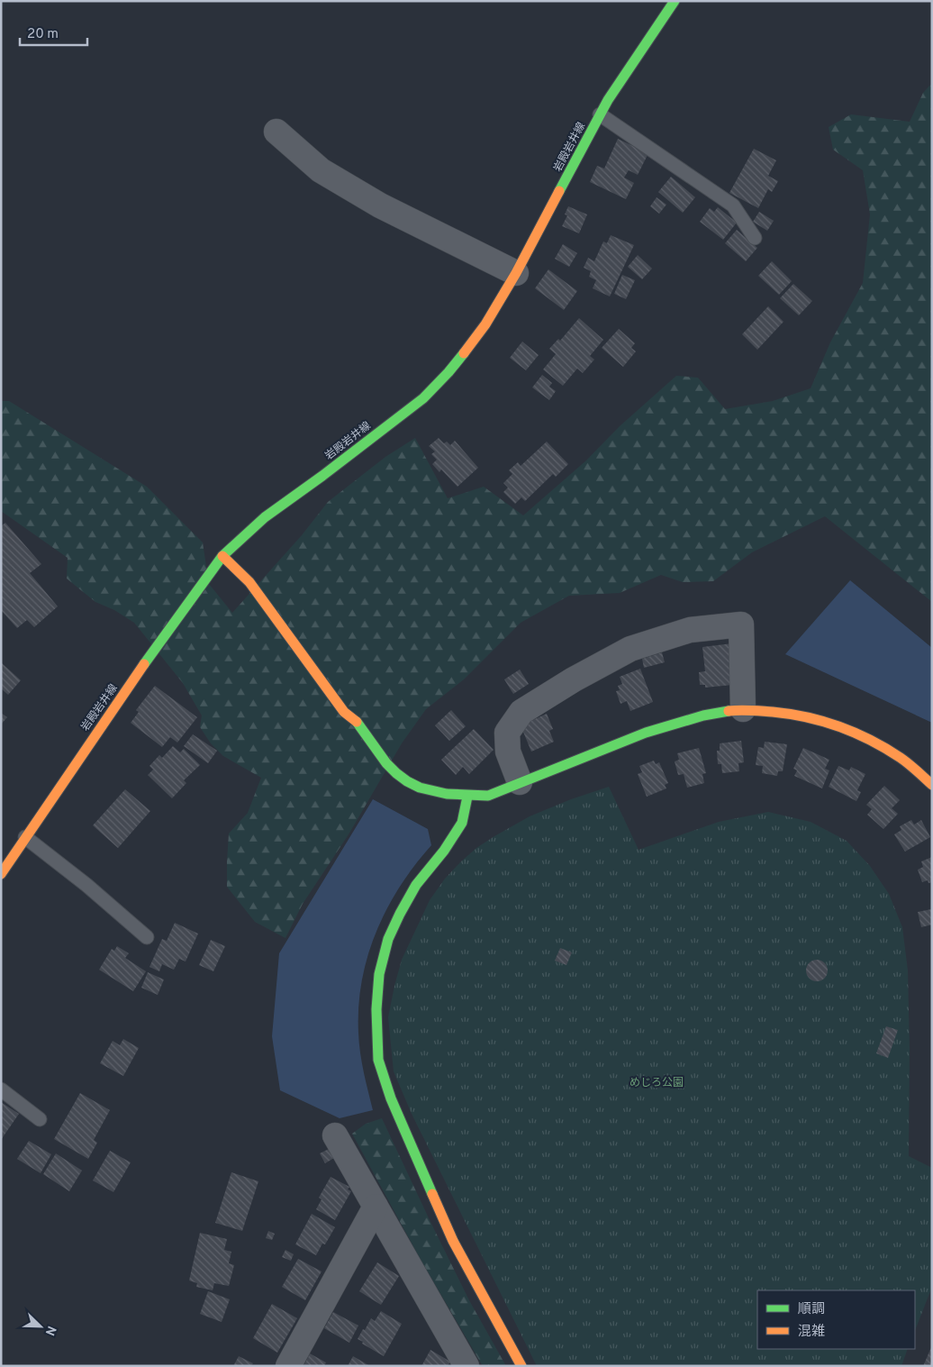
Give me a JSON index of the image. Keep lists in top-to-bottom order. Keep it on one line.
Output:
{"streets":{"street":["岩殿岩井線"]},"parks":["めじろ公園"],"legend":["順調","混雑"],"scale_bar":"20 m","north":"bottom right"}
